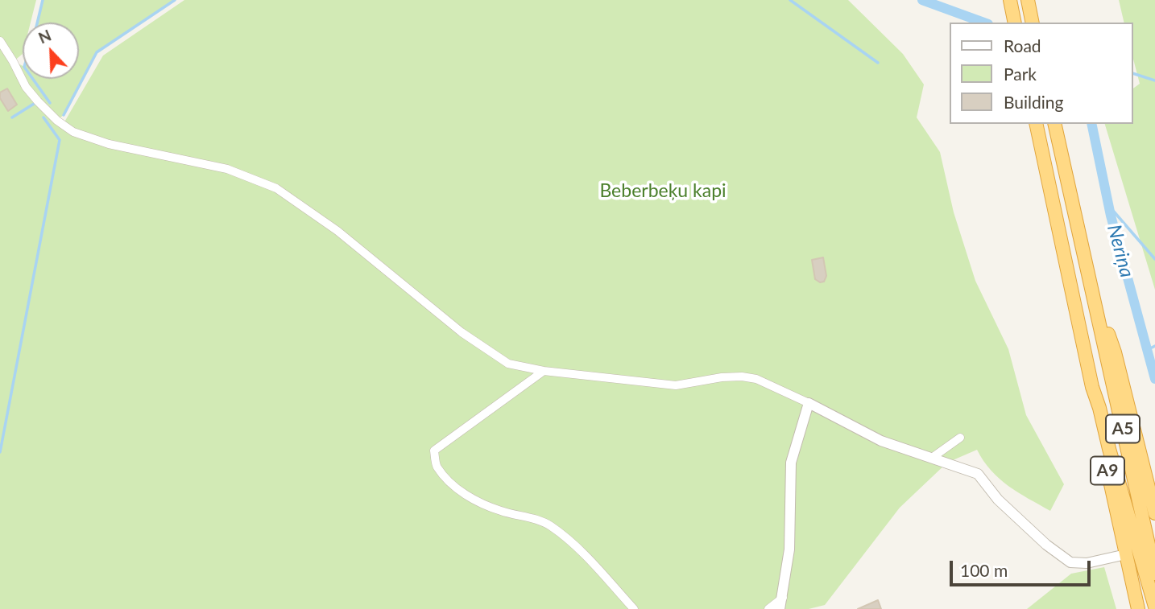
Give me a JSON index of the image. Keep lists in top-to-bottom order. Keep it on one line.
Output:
{"streets":{"highway":["A5","A9"]},"crossings":[["A5","A9"]],"water":["Neriņa"],"parks":["Beberbeķu kapi"],"legend":["Road","Park","Building"],"scale_bar":"100 m","north":"top left"}
